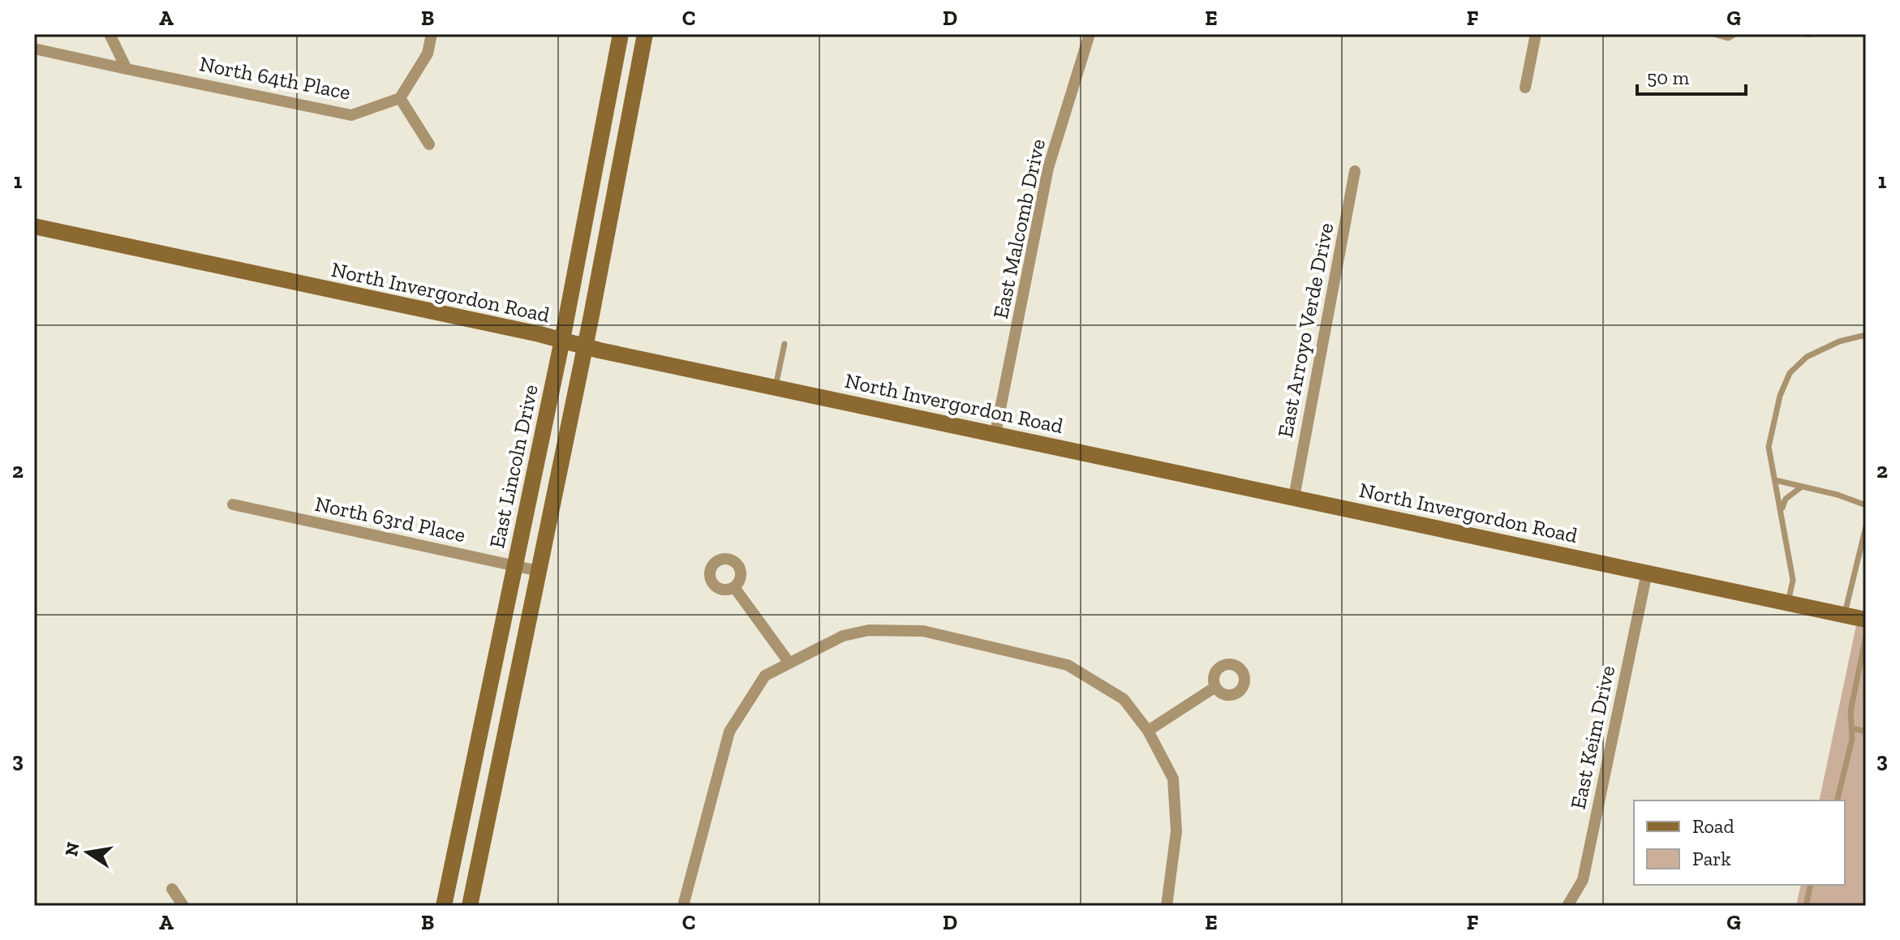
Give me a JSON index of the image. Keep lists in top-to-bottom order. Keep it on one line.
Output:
{"streets":{"street":["North 64th Place","East Malcomb Drive","North Invergordon Road","East Arroyo Verde Drive","East Lincoln Drive","North 63rd Place","East Keim Drive"]},"crossings":[["East Malcomb Drive","North Invergordon Road"],["North Invergordon Road","East Arroyo Verde Drive"],["North Invergordon Road","East Lincoln Drive"],["North Invergordon Road","East Keim Drive"],["East Lincoln Drive","North 63rd Place"]],"legend":["Road","Park"],"scale_bar":"50 m","north":"left","grid":{"columns":["A","B","C","D","E","F","G"],"rows":["1","2","3"]}}
